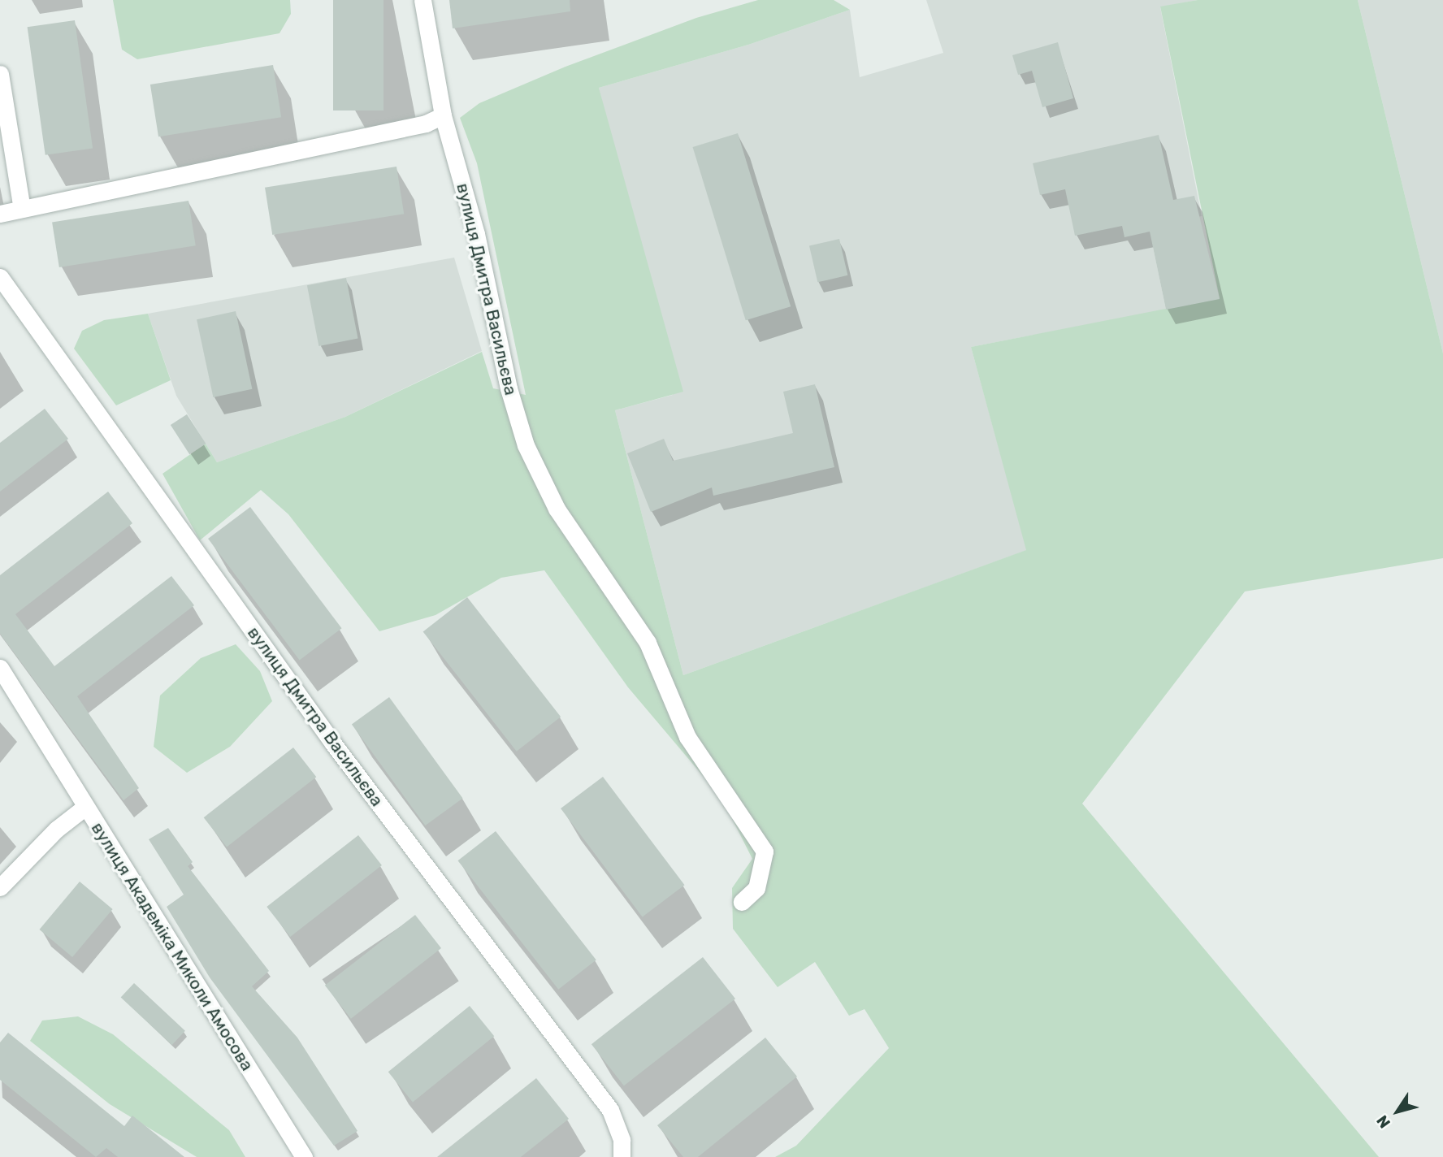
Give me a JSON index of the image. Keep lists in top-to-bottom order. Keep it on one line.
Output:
{"streets":{"street":["вулиця Дмитра Васильєва","вулиця Академіка Миколи Амосова"]},"north":"bottom left"}
